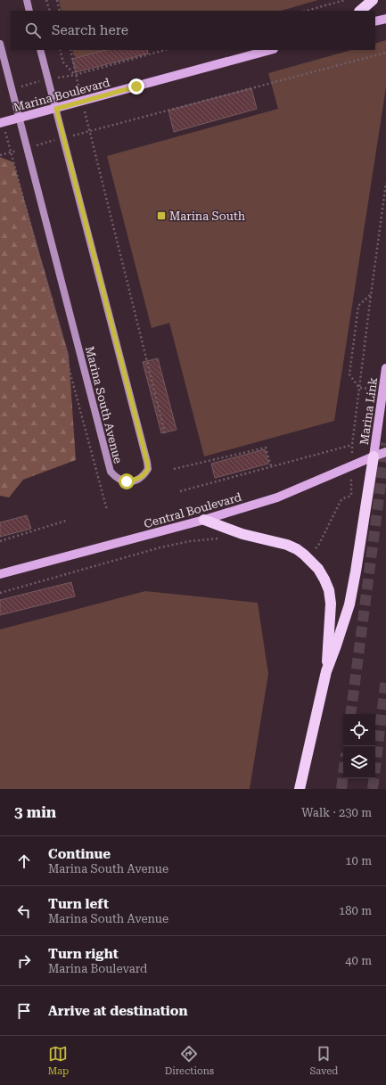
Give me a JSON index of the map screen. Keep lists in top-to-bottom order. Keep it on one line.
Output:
{"streets":{"main road":["Marina Boulevard","Marina Link","Central Boulevard"],"street":["Marina South Avenue"]},"crossings":[["Marina Boulevard","Marina South Avenue"],["Marina Link","Central Boulevard"]],"places":{"transit":["Marina South"]},"page":{"search":"Search here","heading":["3 min","Walk · 230 m"],"list":[["Continue","Marina South Avenue","10 m"],["Turn left","Marina South Avenue","180 m"],["Turn right","Marina Boulevard","40 m"],"Arrive at destination"],"nav":["Map","Directions","Saved"]}}
